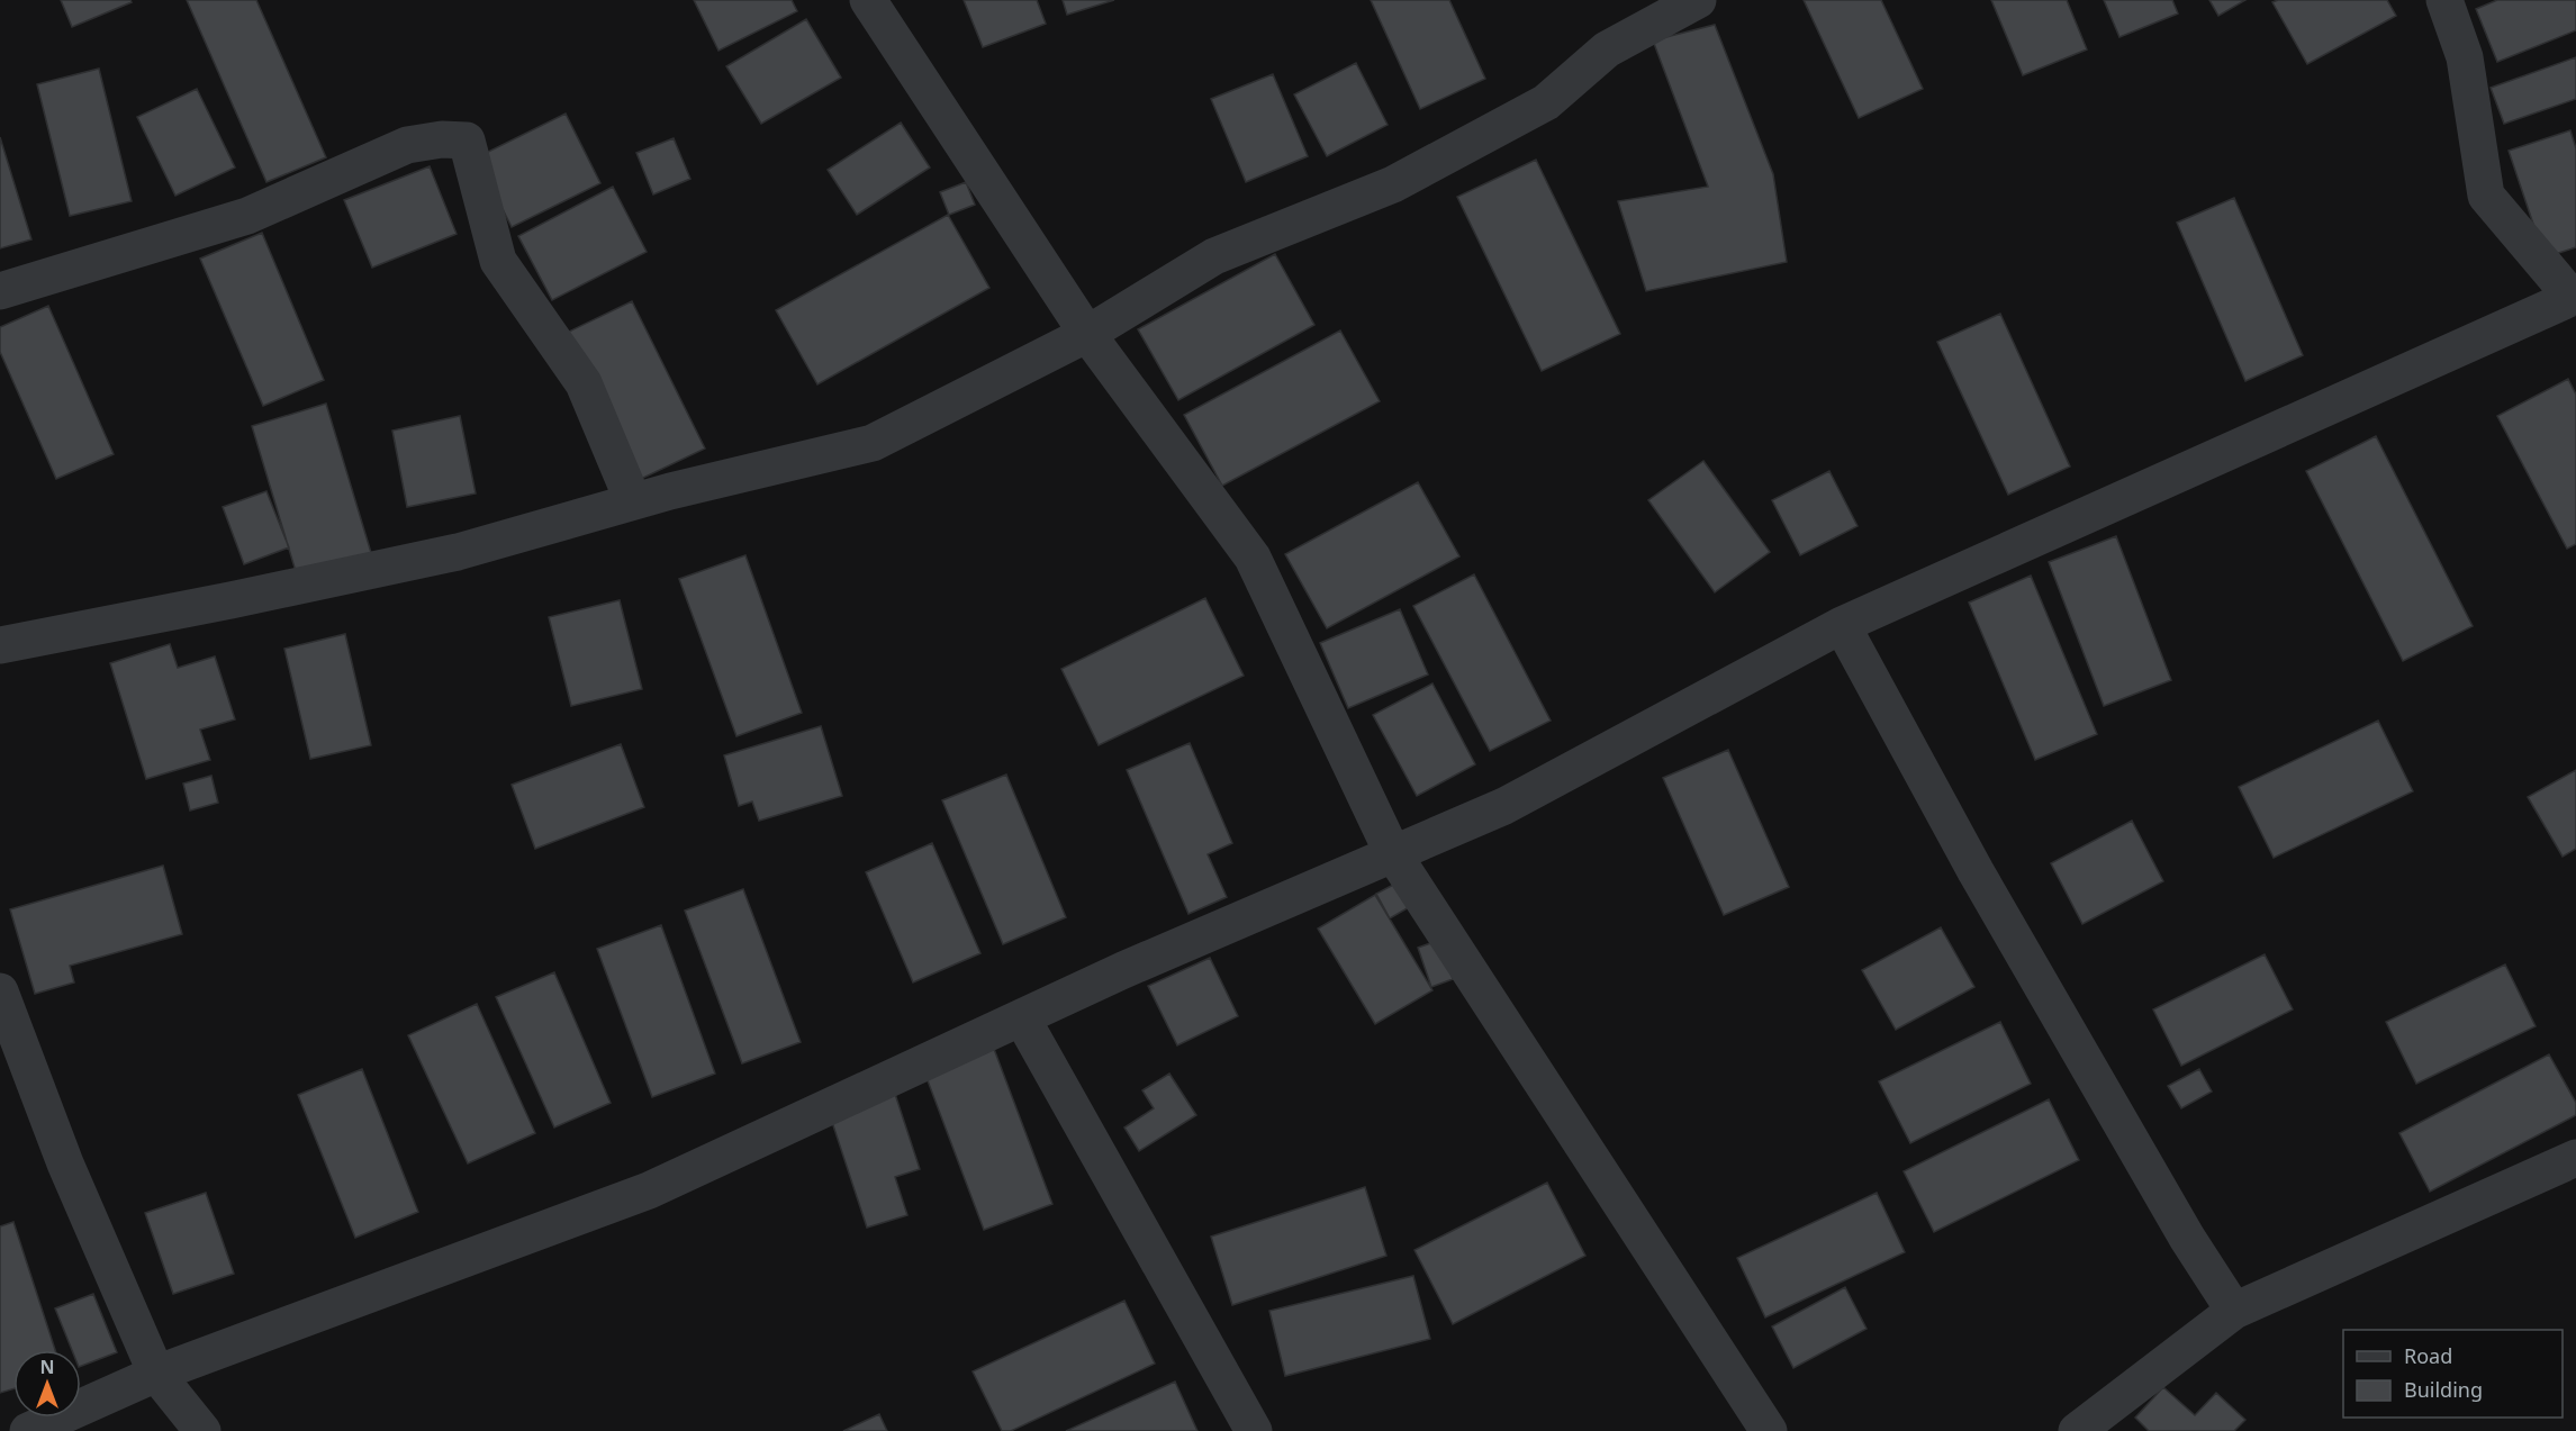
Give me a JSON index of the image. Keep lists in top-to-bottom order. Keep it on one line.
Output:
{"legend":["Road","Building"],"north":"top"}
